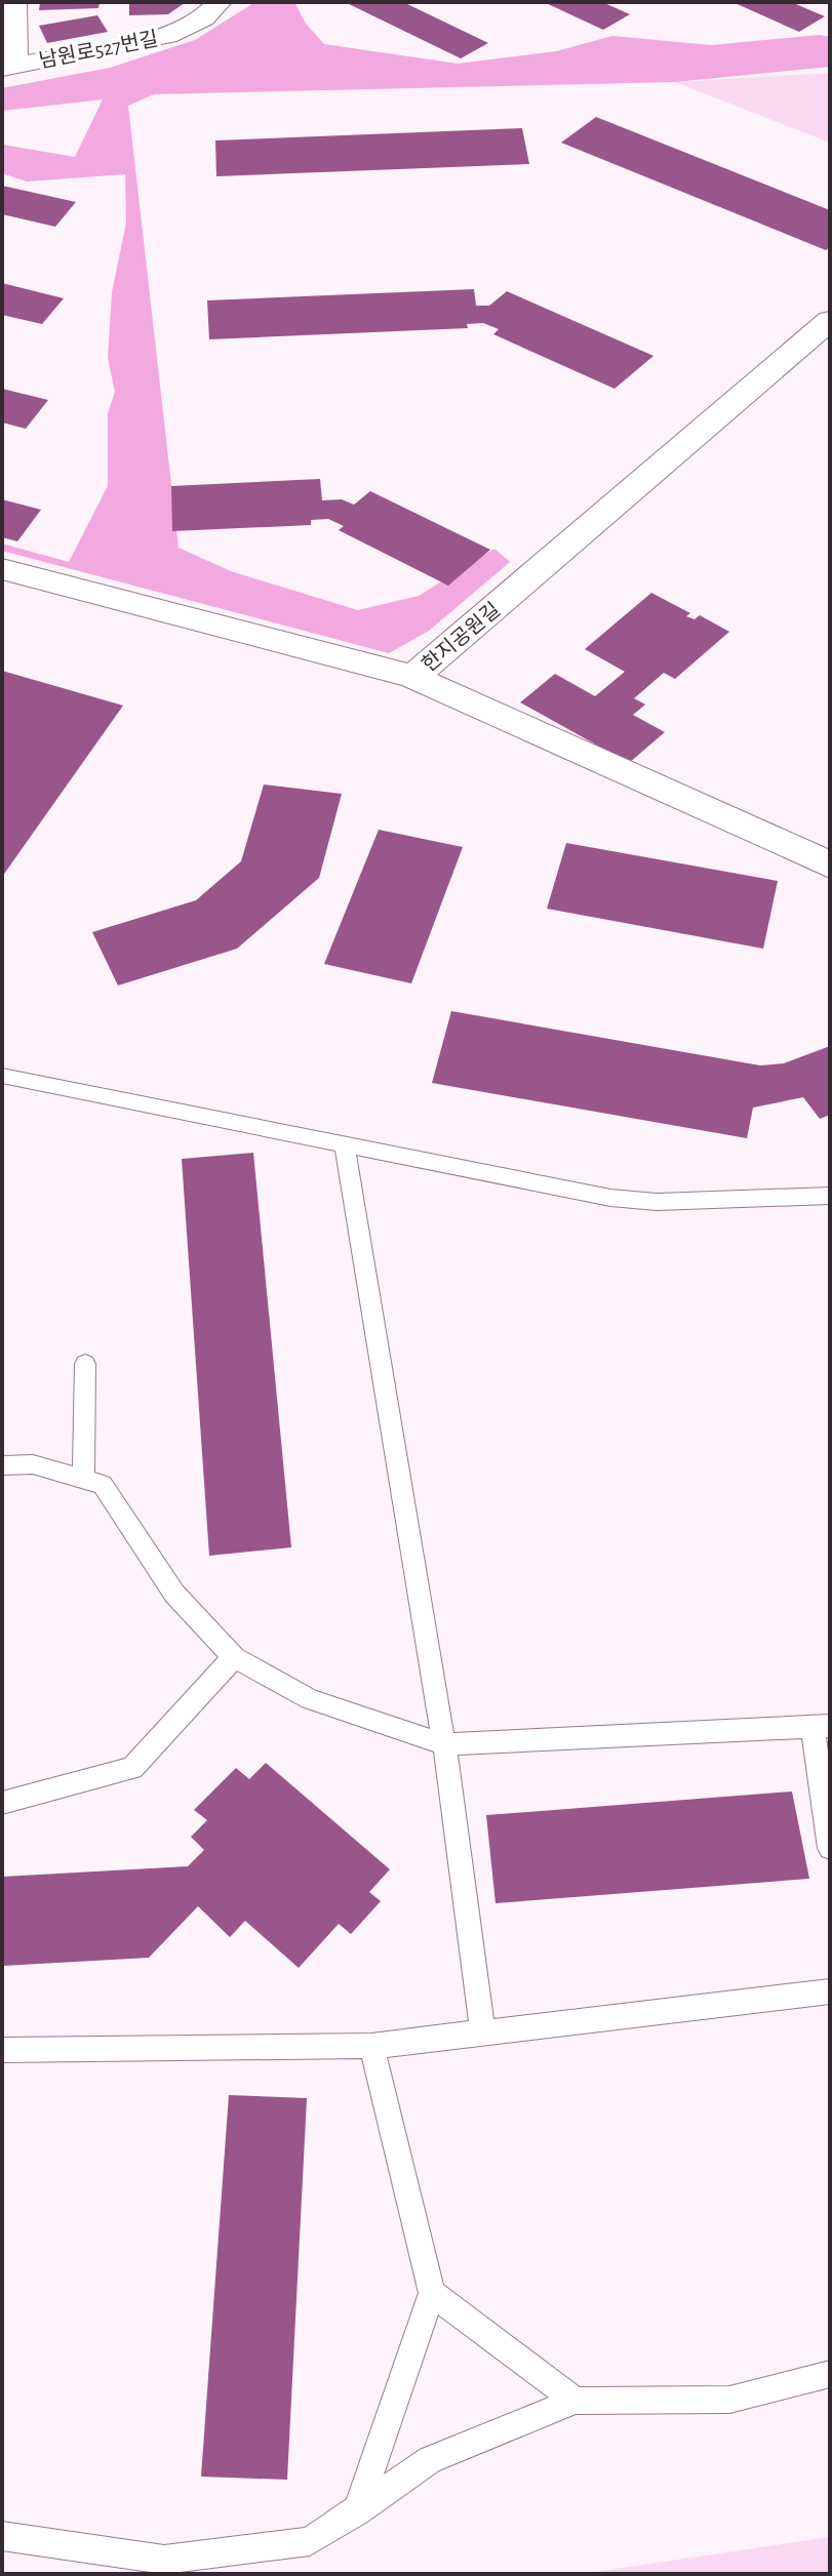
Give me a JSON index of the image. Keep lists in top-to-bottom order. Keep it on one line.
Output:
{"streets":{"street":["남원로527번길","한지공원길"]}}
